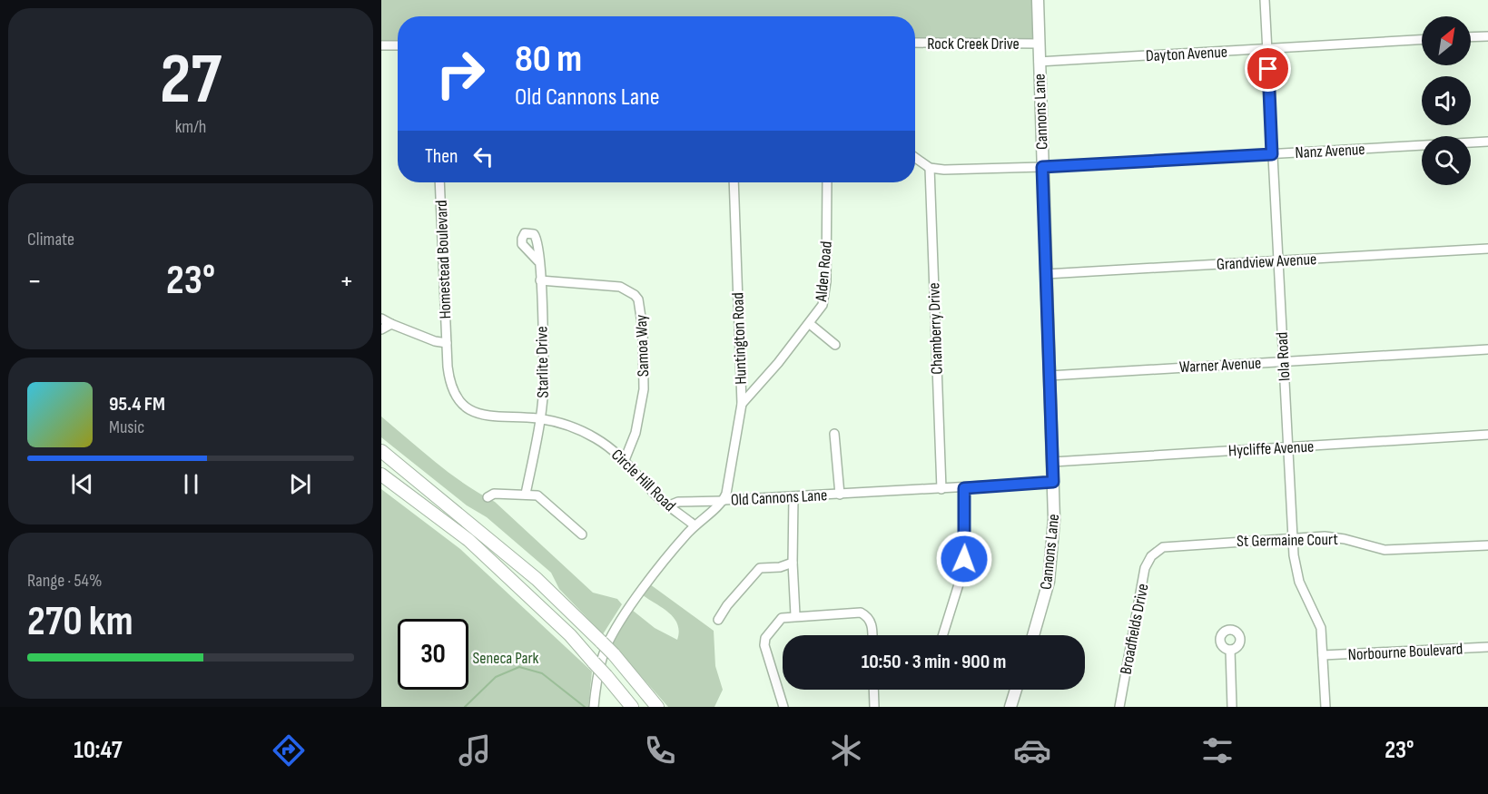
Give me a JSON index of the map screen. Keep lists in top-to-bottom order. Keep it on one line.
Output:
{"streets":{"main road":["Cannons Lane"],"street":["Rock Creek Drive","Dayton Avenue","Nanz Avenue","Homestead Boulevard","Grandview Avenue","Alden Road","Chamberry Drive","Huntington Road","Samoa Way","Iola Road","Starlite Drive","Warner Avenue","Hycliffe Avenue","Circle Hill Road","Old Cannons Lane","St Germaine Court","Broadfields Drive","Norbourne Boulevard"]},"crossings":[["Rock Creek Drive","Cannons Lane"],["Dayton Avenue","Cannons Lane"],["Dayton Avenue","Iola Road"],["Cannons Lane","Nanz Avenue"],["Cannons Lane","Grandview Avenue"],["Cannons Lane","Warner Avenue"],["Cannons Lane","Hycliffe Avenue"],["Cannons Lane","Old Cannons Lane"],["Nanz Avenue","Chamberry Drive"],["Nanz Avenue","Iola Road"],["Homestead Boulevard","Circle Hill Road"],["Grandview Avenue","Iola Road"],["Alden Road","Huntington Road"],["Chamberry Drive","Old Cannons Lane"],["Huntington Road","Old Cannons Lane"],["Samoa Way","Starlite Drive"],["Samoa Way","Circle Hill Road"],["Iola Road","Warner Avenue"],["Iola Road","Hycliffe Avenue"],["Iola Road","St Germaine Court"],["Iola Road","Norbourne Boulevard"],["Starlite Drive","Circle Hill Road"],["Circle Hill Road","Old Cannons Lane"],["St Germaine Court","Broadfields Drive"]],"parks":["Seneca Park"],"north":"top right","page":{"tile":[["27","km/h"],"Climate",["Range · 54%","270 km"]],"turn":["80 m","Old Cannons Lane"],"then":"Then","heat":["−","23°","+"],"song":["95.4 FM","Music"],"limit":"30","trip":"10:50 · 3 min · 900 m","tabs":["10:47","23°"]}}
